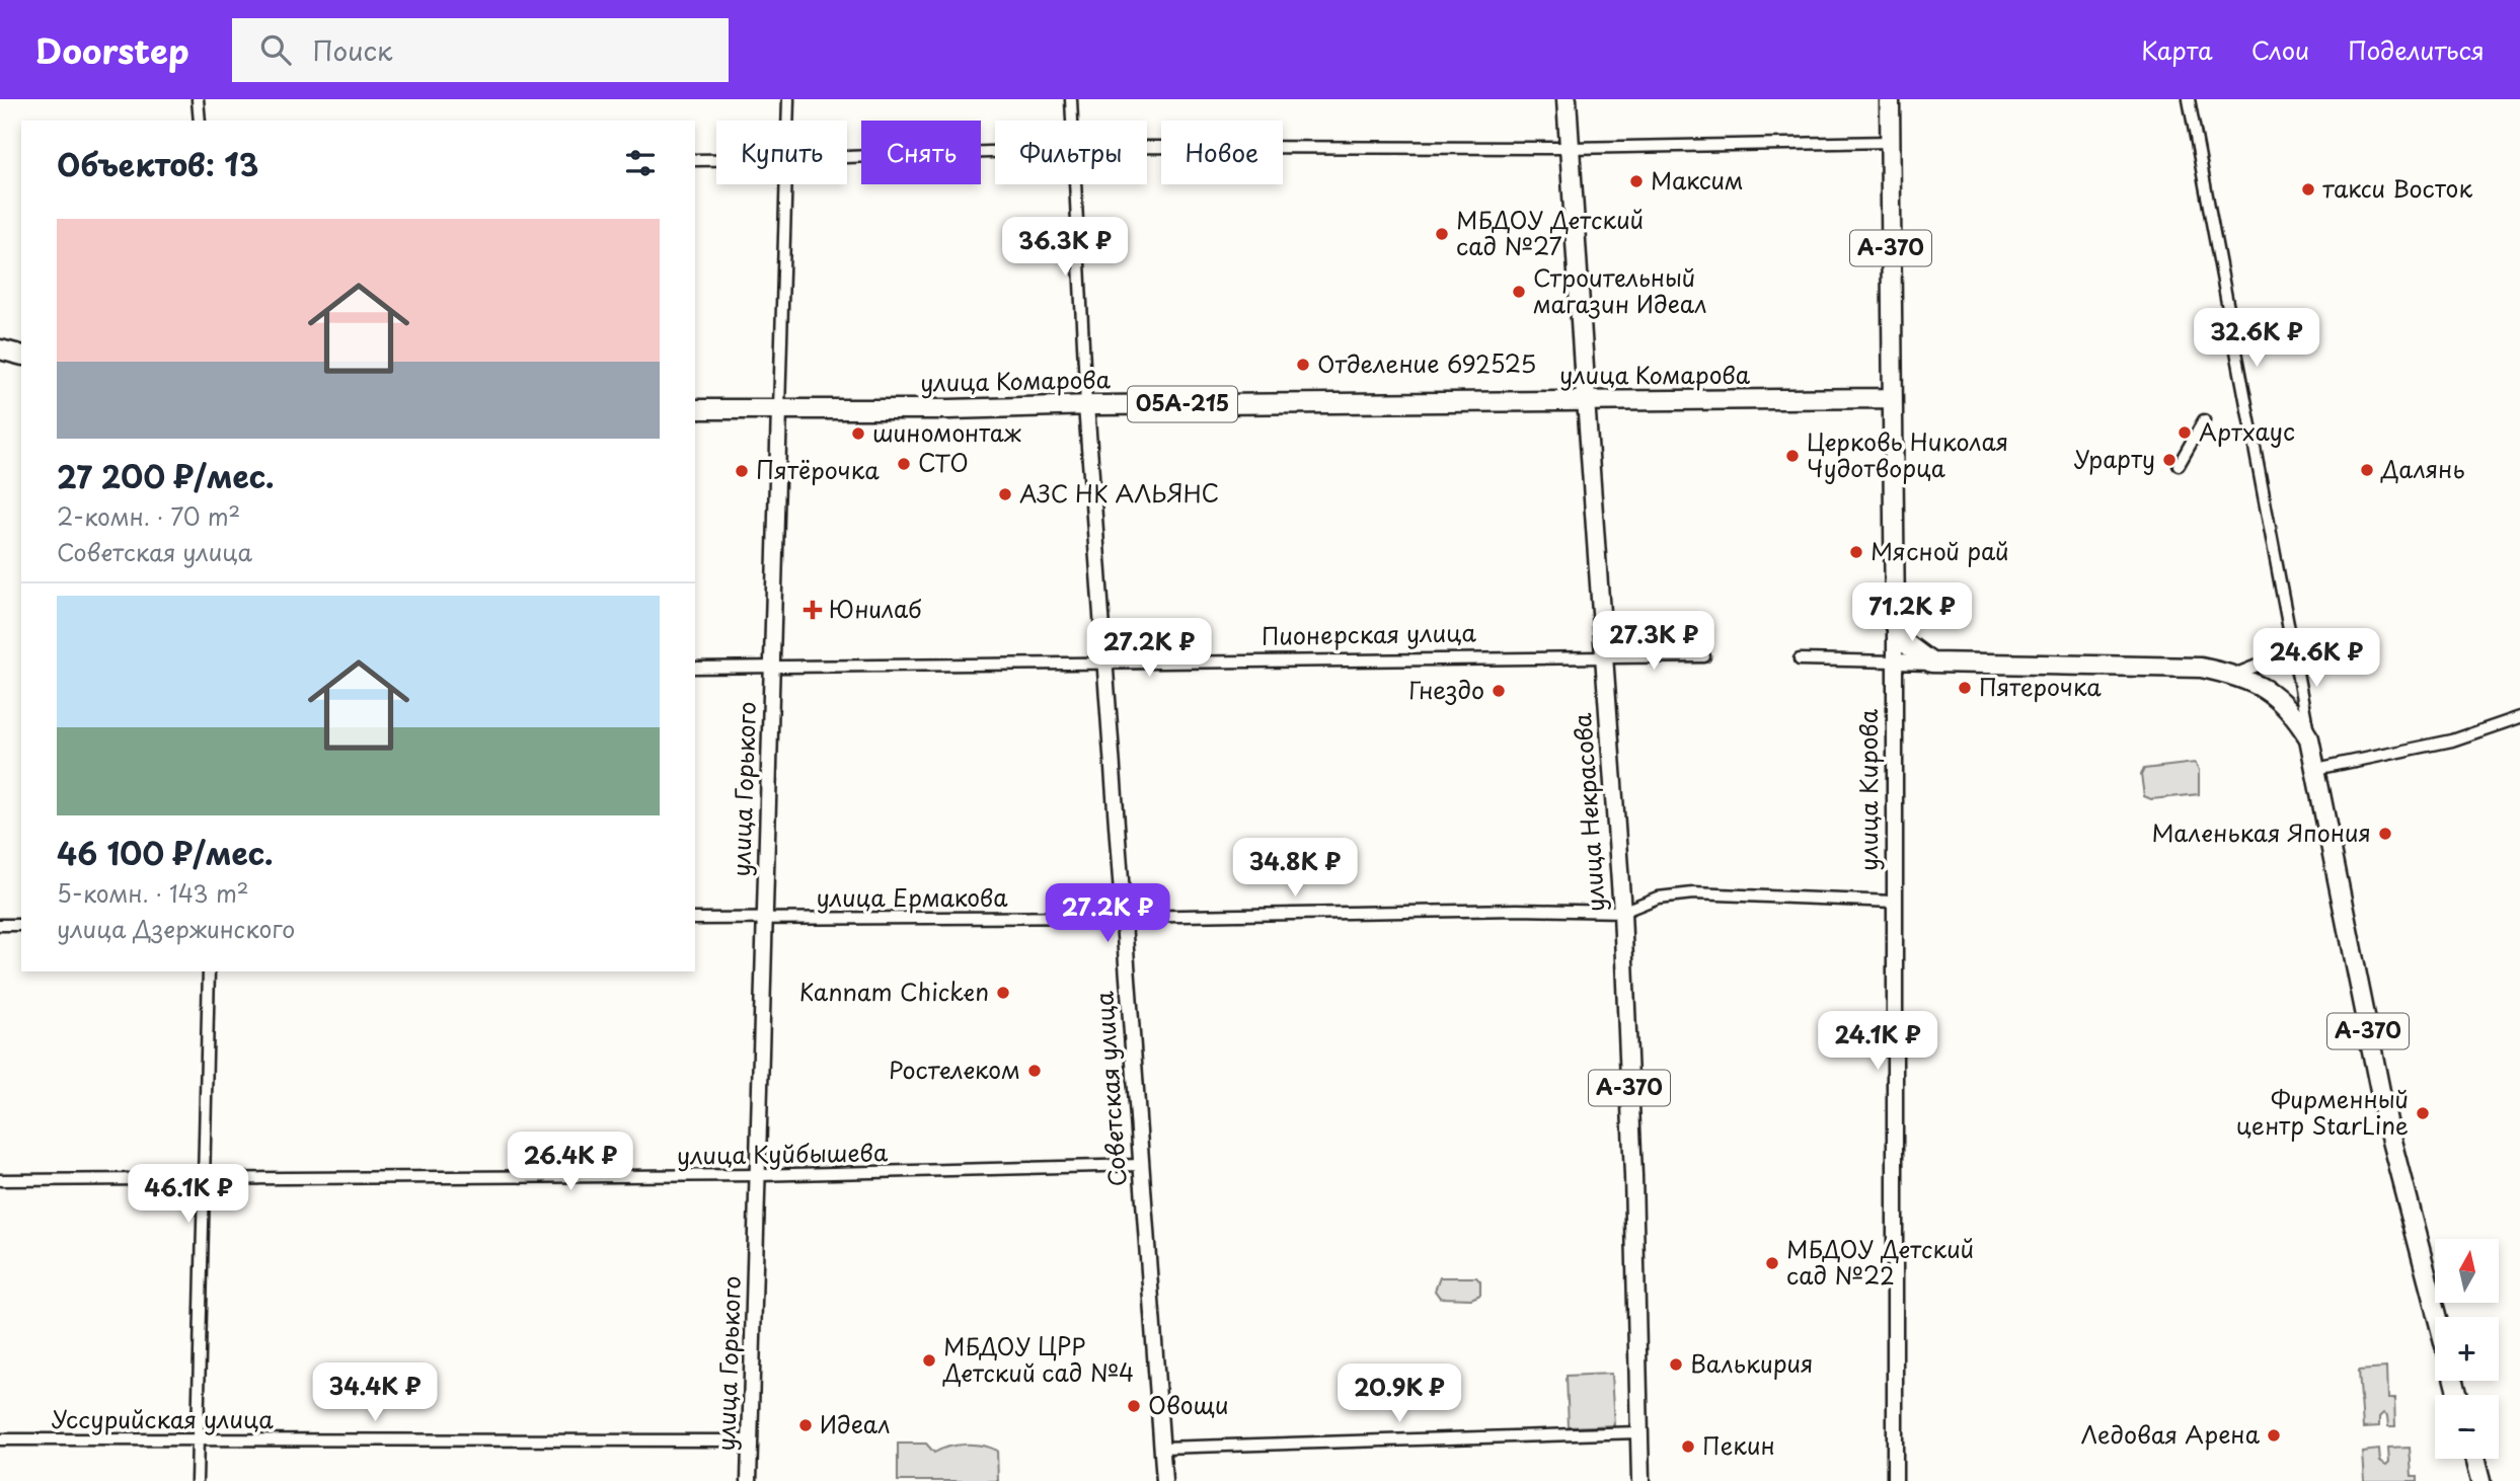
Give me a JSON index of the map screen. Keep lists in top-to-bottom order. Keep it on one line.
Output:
{"streets":{"highway":["А-370","улица Комарова","05А-215","улица Кирова","улица Некрасова"],"main road":["улица Горького","Советская улица"],"street":["Пионерская улица","улица Ермакова","улица Куйбышева","Уссурийская улица"]},"crossings":[["улица Комарова","улица Горького"],["улица Комарова","улица Кирова"],["улица Комарова","улица Некрасова"],["улица Комарова","Советская улица"],["Пионерская улица","улица Горького"],["Пионерская улица","улица Некрасова"],["Пионерская улица","Советская улица"],["улица Горького","улица Ермакова"],["улица Горького","улица Куйбышева"],["улица Горького","Уссурийская улица"],["улица Кирова","улица Ермакова"],["улица Некрасова","улица Ермакова"],["улица Ермакова","Советская улица"],["Советская улица","улица Куйбышева"]],"places":{"other":["Максим","такси Восток","МБДОУ Детский сад №27","Строительный магазин Идеал","Отделение 692525","Артхаус","шиномонтаж","Церковь Николая Чудотворца","Урарту","СТО","Далянь","Пятёрочка","АЗС НК АЛЬЯНС","Мясной рай","Пятерочка","Гнездо","Маленькая Япония","Kannam Chicken","Ростелеком","Фирменный центр StarLine","МБДОУ Детский сад №22","МБДОУ ЦРР Детский сад №4","Валькирия","Овощи","Идеал","Ледовая Арена","Пекин"],"health":["Юнилаб"]},"north":"top","page":{"header":"Doorstep","search":"Поиск","nav":["Карта","Слои","Поделиться"],"chip":["Купить","Снять","Фильтры","Новое"],"heading":"Объектов: 13","list":[{"name":"27 200 ₽/мес.","note":"2-комн. · 70 m² · Советская улица"},{"name":"46 100 ₽/мес.","note":"5-комн. · 143 m² · улица Дзержинского"}],"price":["36.3K ₽","32.6K ₽","71.2K ₽","27.3K ₽","27.2K ₽","24.6K ₽","34.8K ₽","27.2K ₽","24.1K ₽","26.4K ₽","46.1K ₽","34.4K ₽","20.9K ₽"],"map_buttons":["+","−"]}}
